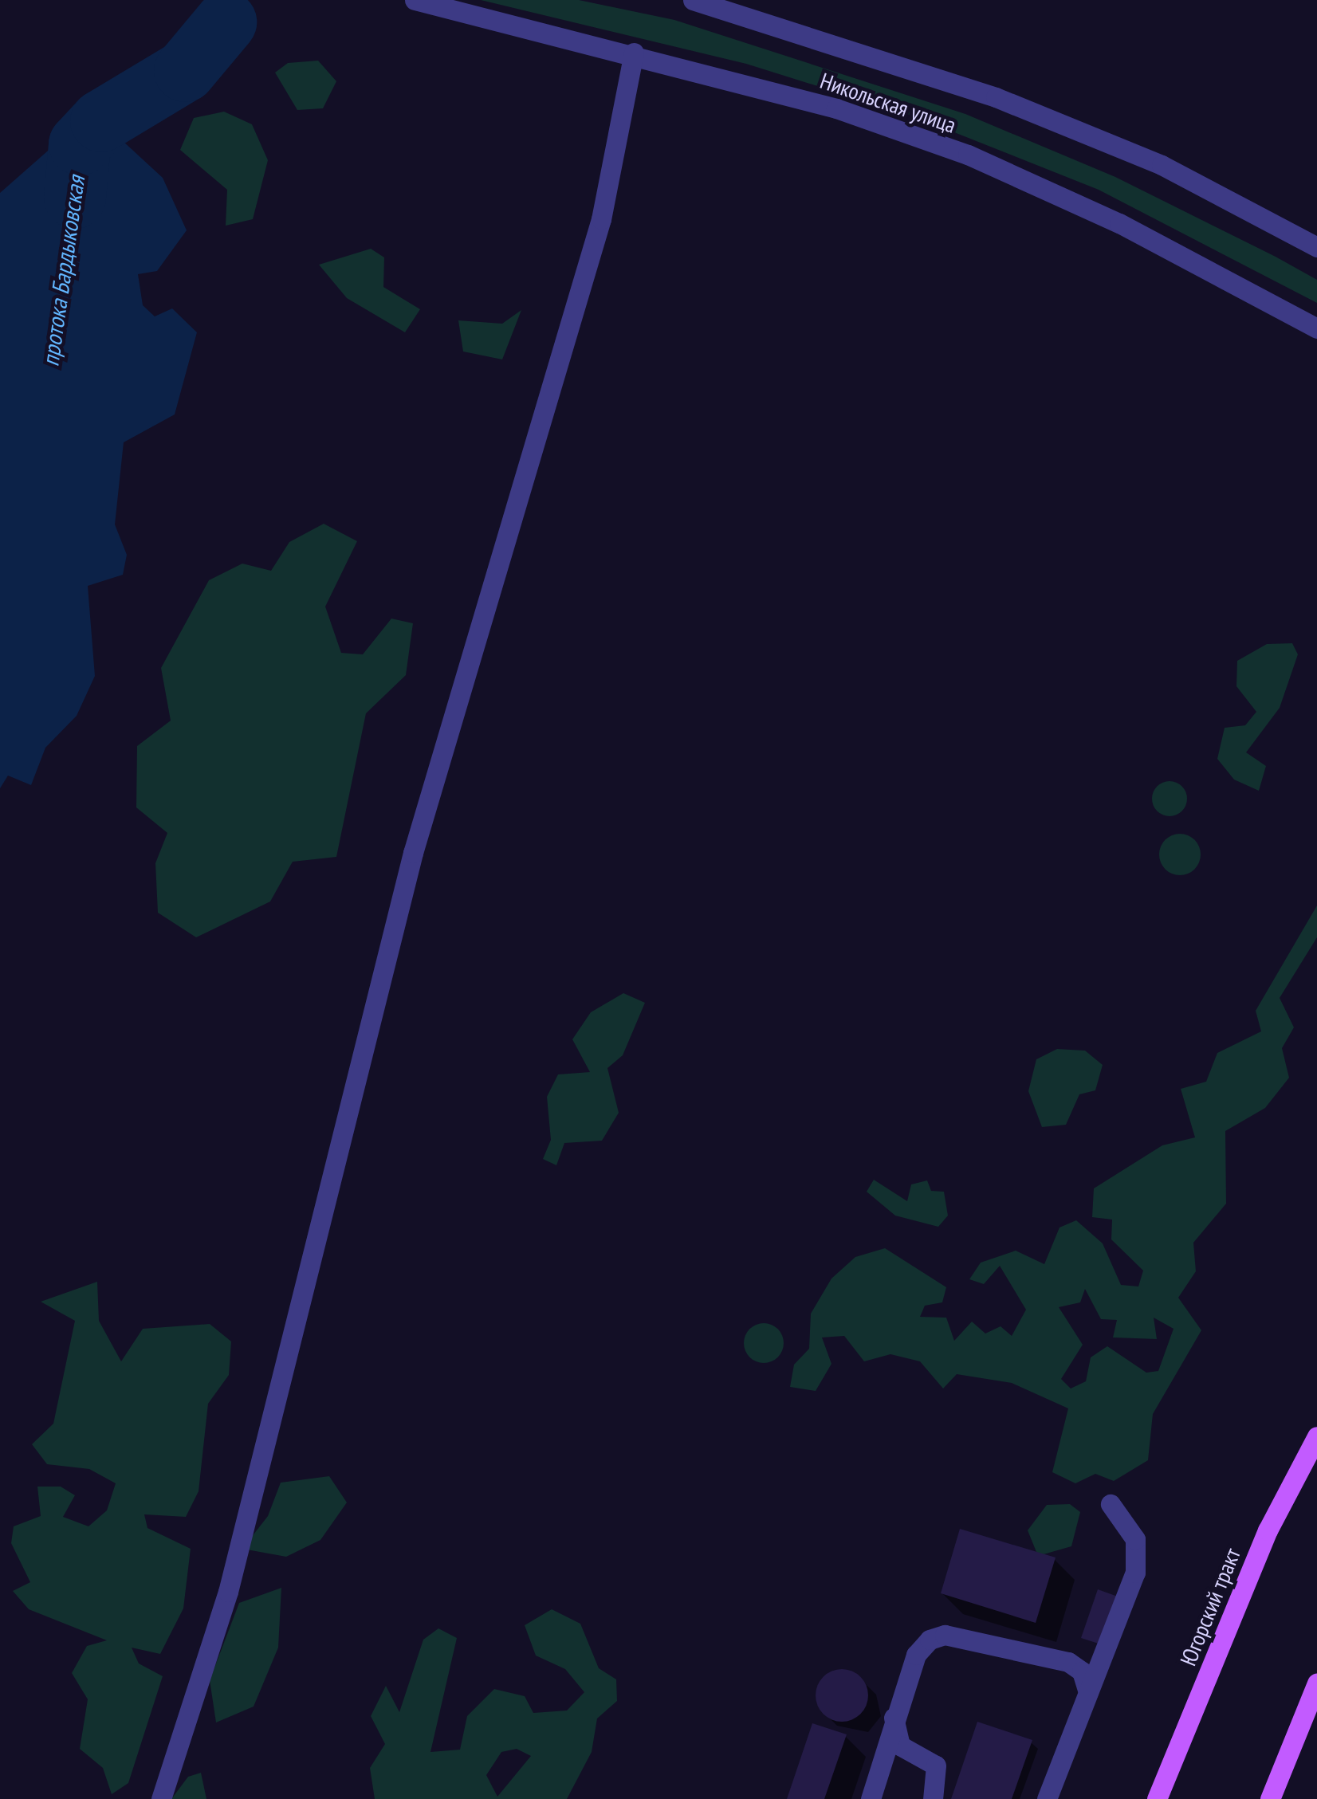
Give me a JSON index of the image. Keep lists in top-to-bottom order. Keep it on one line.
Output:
{"streets":{"main road":["Югорский тракт"],"street":["Никольская улица"]},"water":["протока Бардыковская"]}
